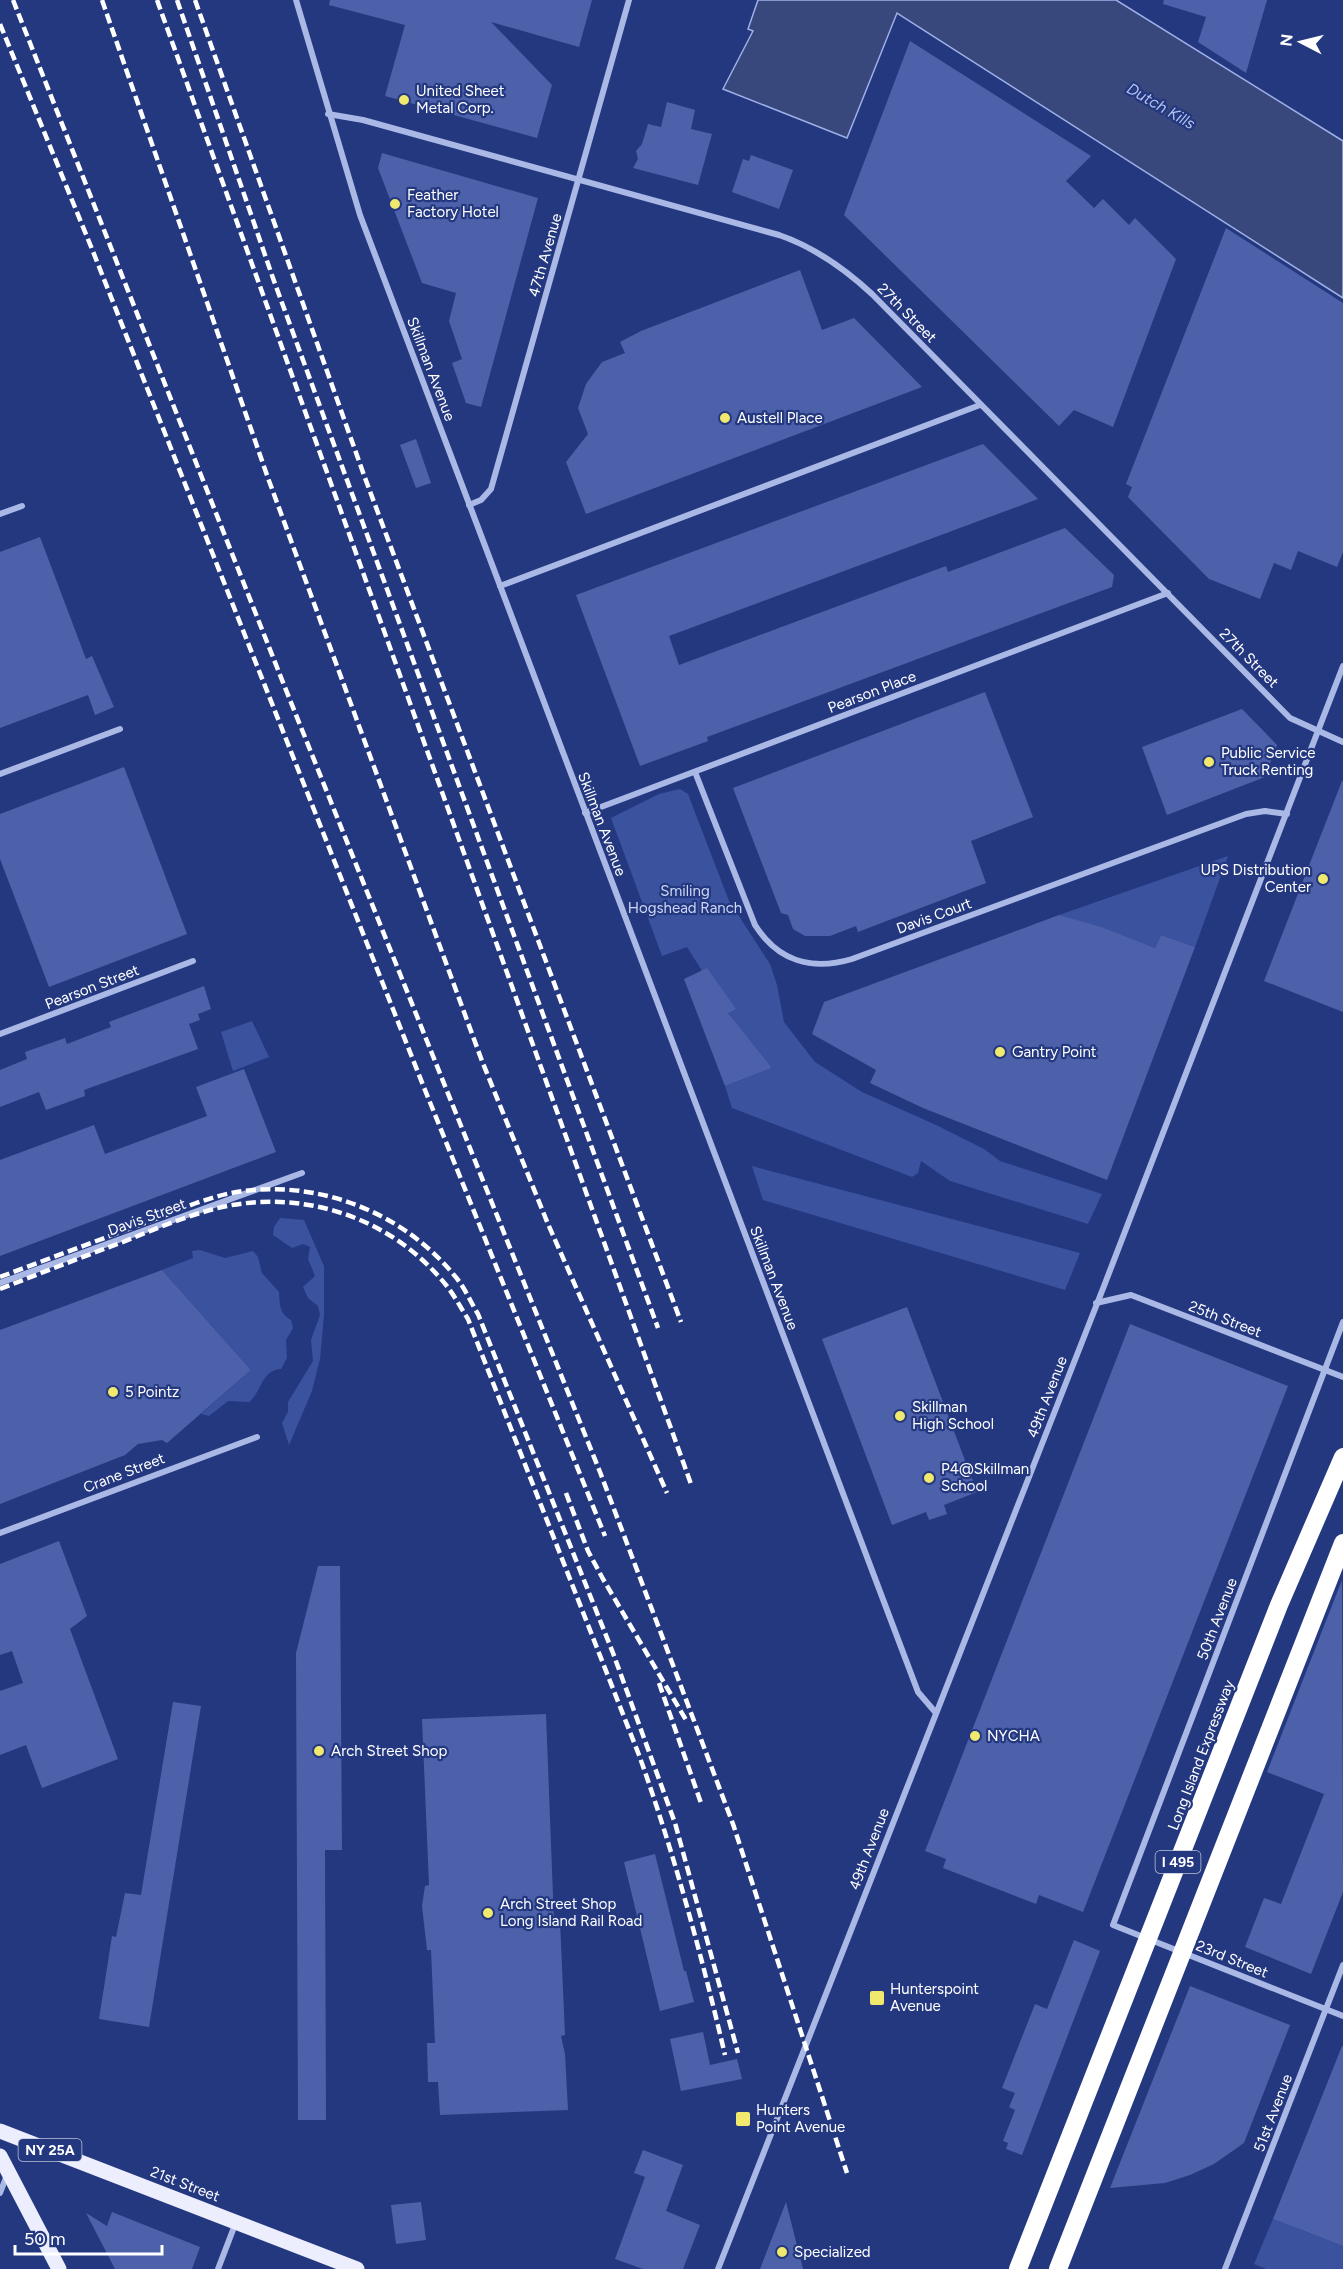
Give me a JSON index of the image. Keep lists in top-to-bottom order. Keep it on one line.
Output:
{"streets":{"highway":["Long Island Expressway","I 495"],"main road":["NY 25A","21st Street"],"street":["47th Avenue","27th Street","Skillman Avenue","Pearson Place","Davis Court","Pearson Street","Davis Street","25th Street","49th Avenue","Crane Street","50th Avenue","23rd Street","51st Avenue"]},"crossings":[["47th Avenue","27th Street"],["47th Avenue","Skillman Avenue"],["27th Street","Skillman Avenue"],["27th Street","Pearson Place"],["27th Street","49th Avenue"],["Skillman Avenue","Pearson Place"],["Skillman Avenue","49th Avenue"],["Pearson Place","Davis Court"],["Davis Court","49th Avenue"],["25th Street","49th Avenue"],["25th Street","50th Avenue"],["50th Avenue","23rd Street"],["23rd Street","51st Avenue"]],"water":["Dutch Kills"],"parks":["Smiling Hogshead Ranch"],"places":{"other":["United Sheet Metal Corp.","Feather Factory Hotel","Austell Place","Public Service Truck Renting","UPS Distribution Center","Gantry Point","5 Pointz","Skillman High School","P4@Skillman School","NYCHA","Arch Street Shop","Arch Street Shop Long Island Rail Road","Specialized"],"transit":["Hunterspoint Avenue","Hunters Point Avenue"]},"scale_bar":"50 m","north":"left"}
